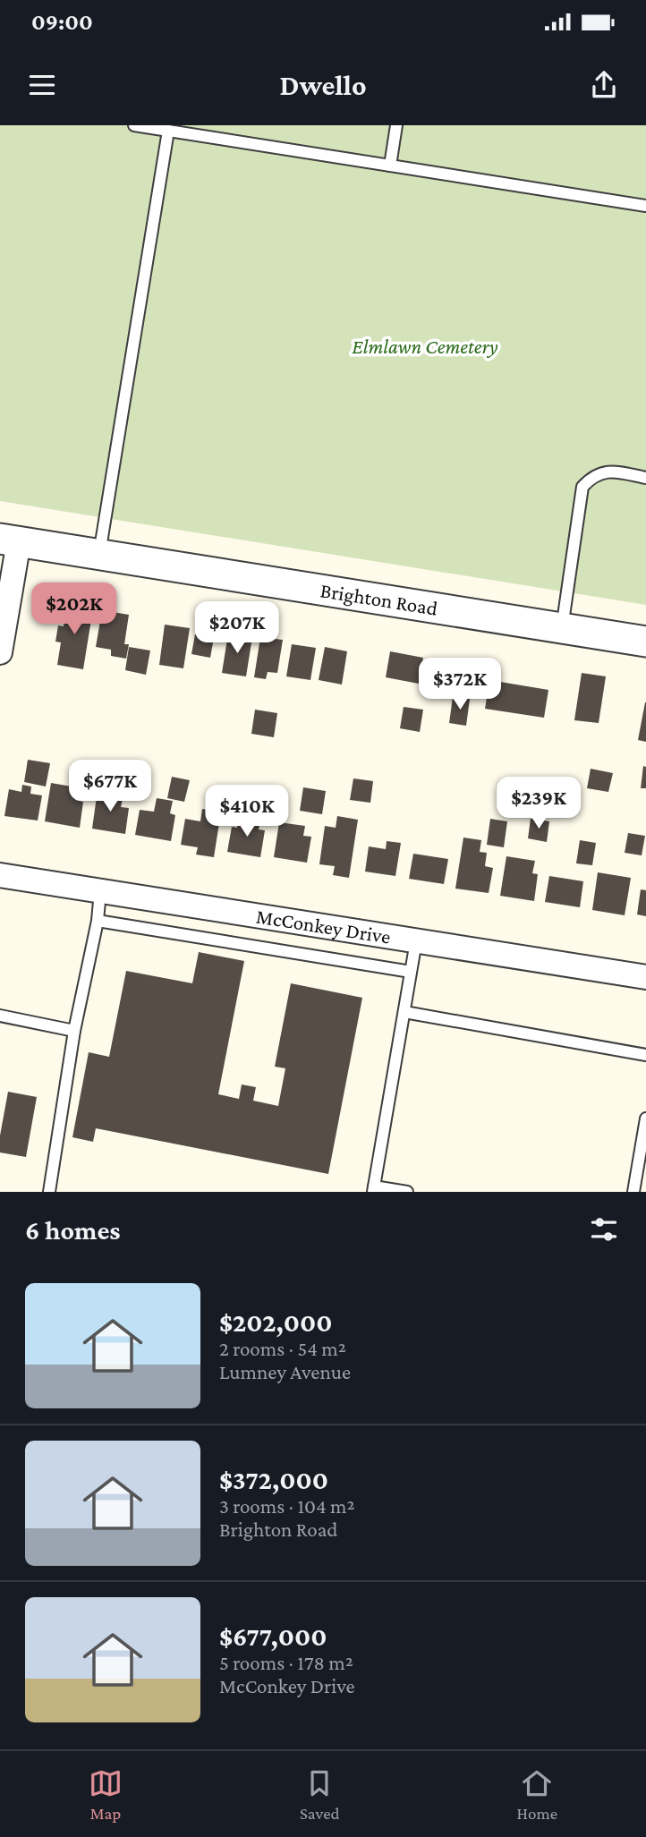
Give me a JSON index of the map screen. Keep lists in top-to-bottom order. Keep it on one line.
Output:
{"streets":{"street":["Brighton Road","McConkey Drive"]},"parks":["Elmlawn Cemetery"],"page":{"status":"09:00","header":"Dwello","price":["$202K","$207K","$372K","$677K","$239K","$410K"],"heading":"6 homes","list":[{"name":"$202,000","note":"2 rooms · 54 m² · Lumney Avenue"},{"name":"$372,000","note":"3 rooms · 104 m² · Brighton Road"},{"name":"$677,000","note":"5 rooms · 178 m² · McConkey Drive"}],"tabs":["Map","Saved","Home"]}}
